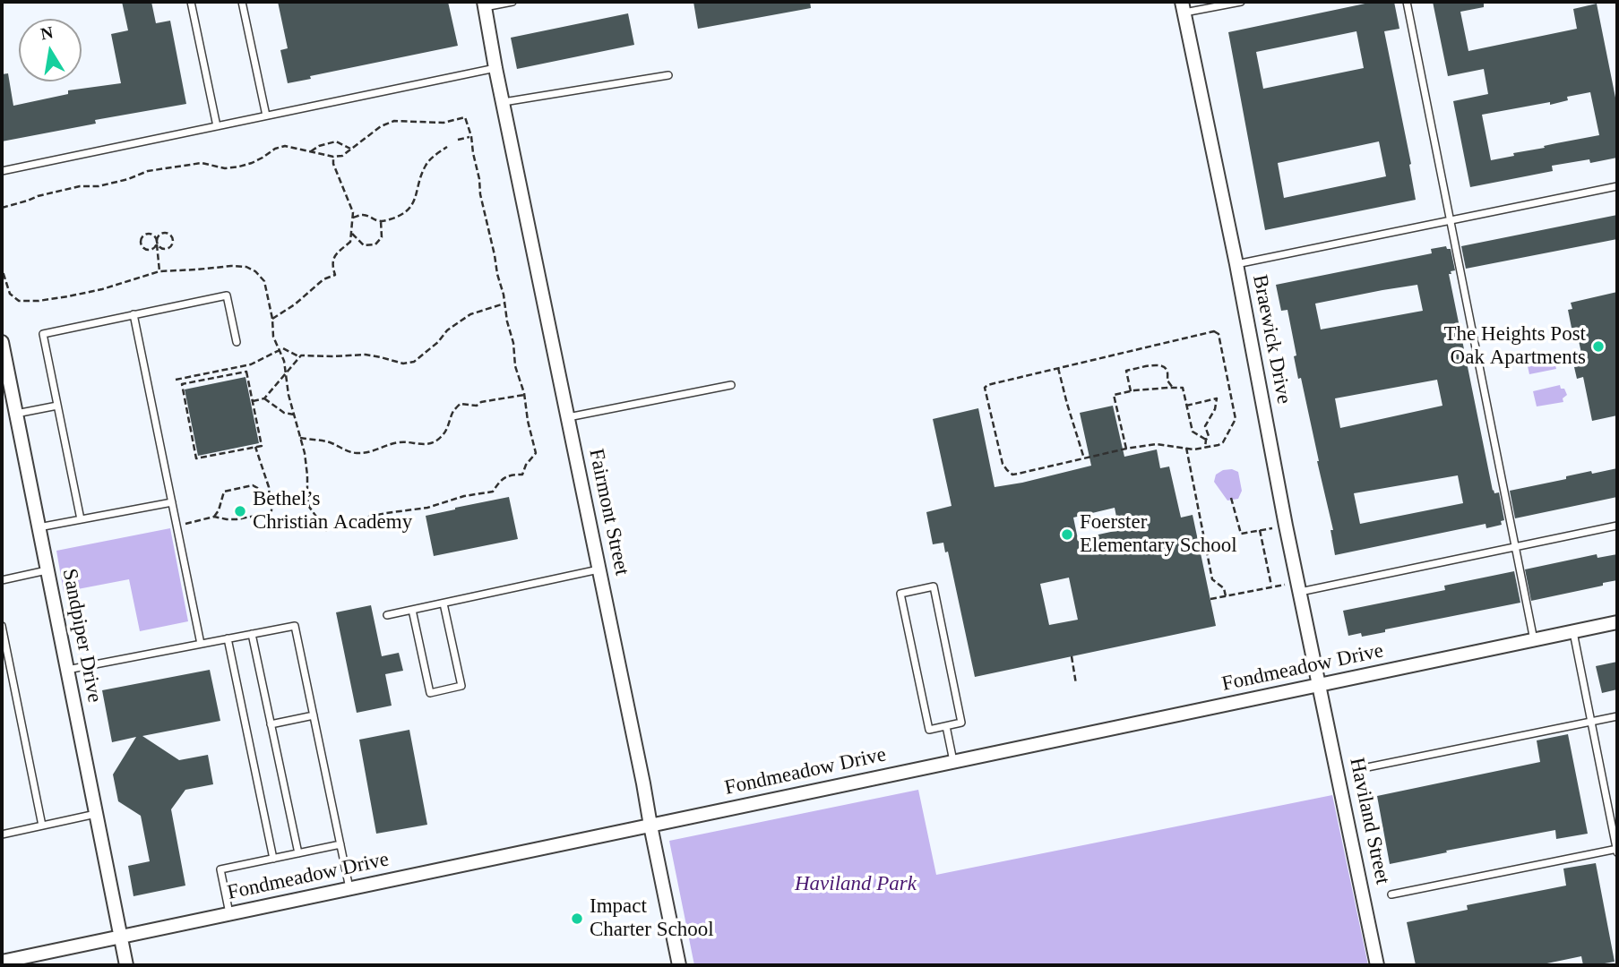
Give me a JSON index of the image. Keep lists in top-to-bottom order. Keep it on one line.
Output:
{"streets":{"street":["Braewick Drive","Fairmont Street","Sandpiper Drive","Fondmeadow Drive","Haviland Street"]},"crossings":[["Braewick Drive","Fondmeadow Drive"],["Braewick Drive","Haviland Street"],["Fairmont Street","Fondmeadow Drive"],["Sandpiper Drive","Fondmeadow Drive"],["Fondmeadow Drive","Haviland Street"]],"parks":["Haviland Park"],"places":["The Heights Post Oak Apartments","Bethel’s Christian Academy","Foerster Elementary School","Impact Charter School"],"north":"top"}
